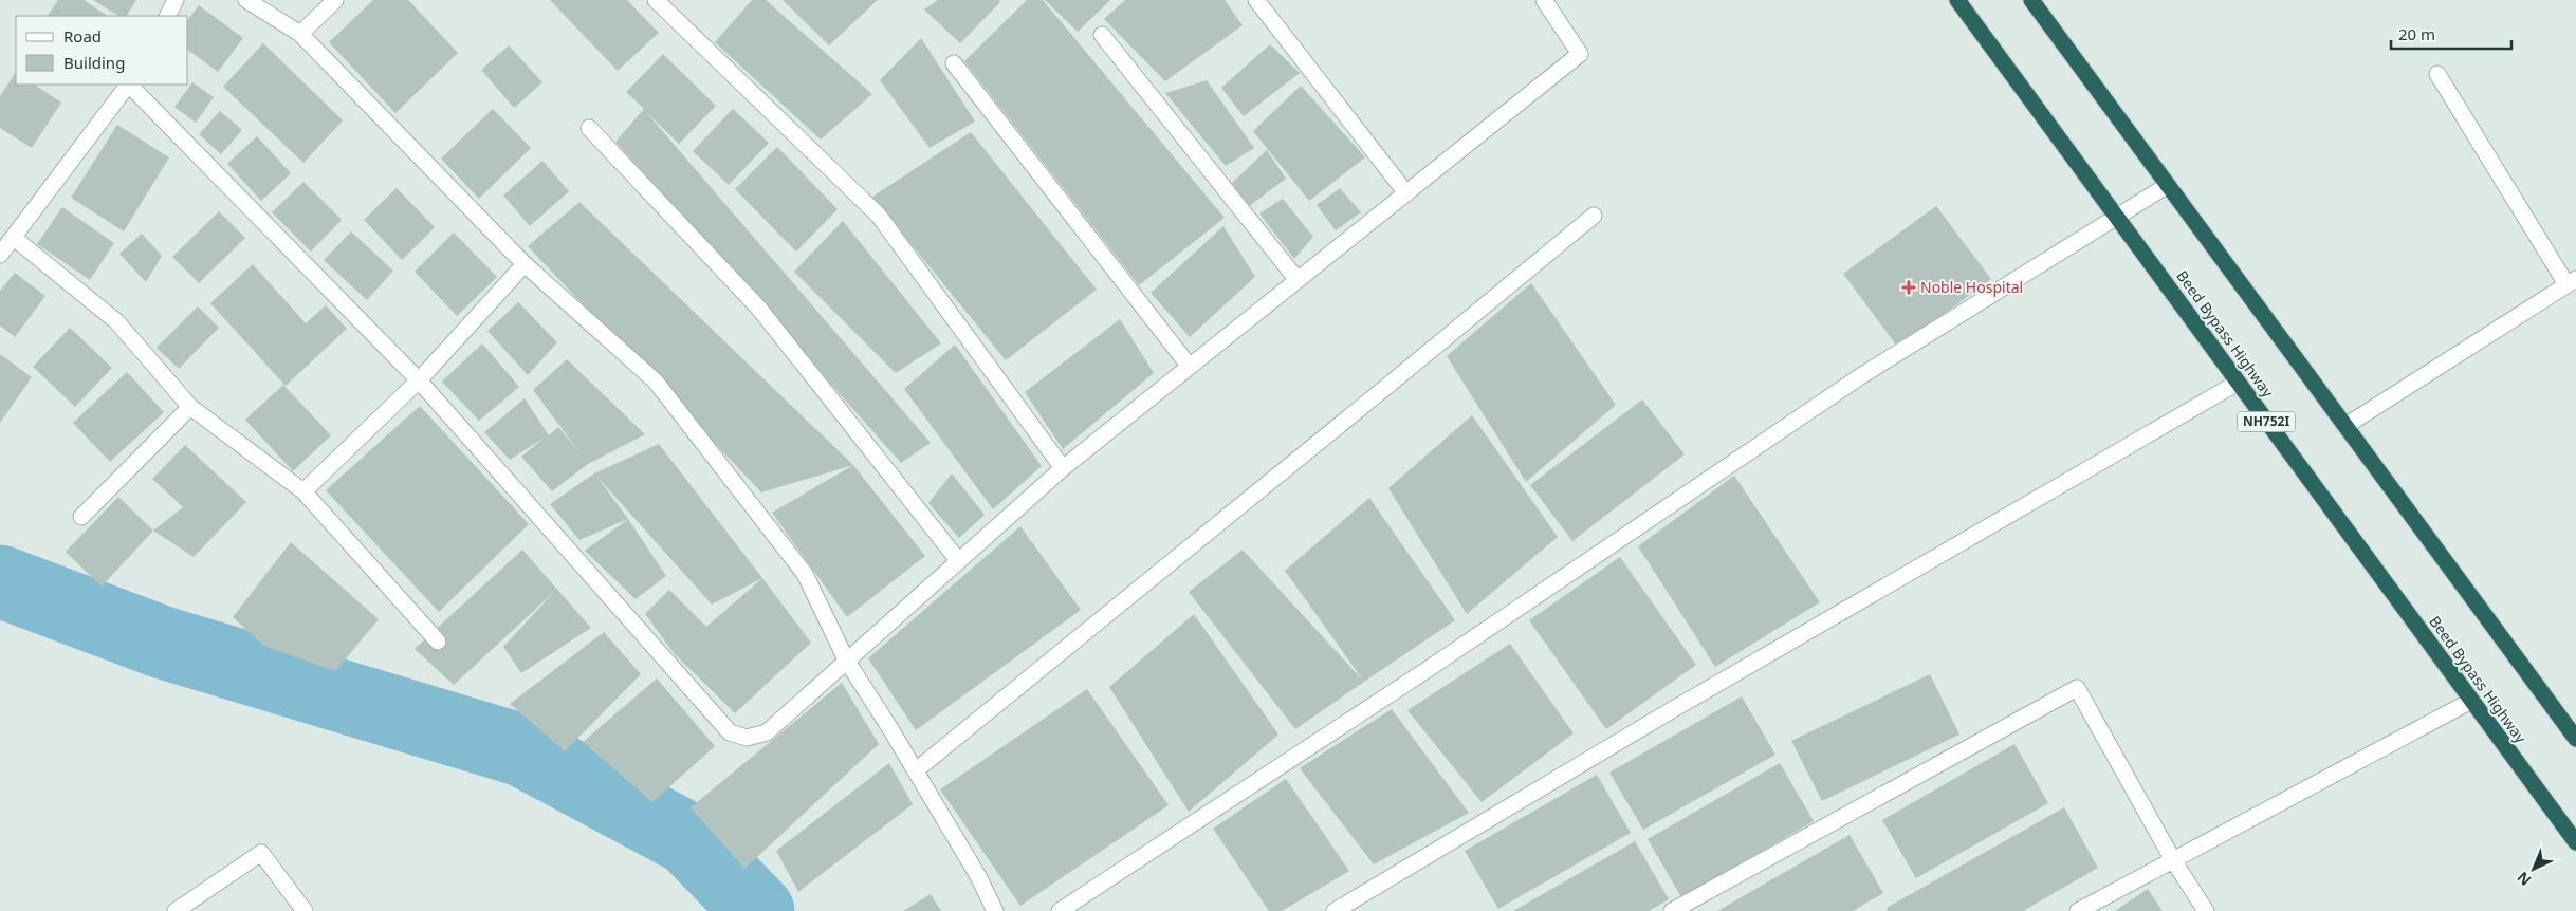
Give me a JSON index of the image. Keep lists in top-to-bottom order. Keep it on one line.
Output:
{"streets":{"highway":["Beed Bypass Highway","NH752I"]},"places":{"health":["Noble Hospital"]},"legend":["Road","Building"],"scale_bar":"20 m","north":"bottom left"}
